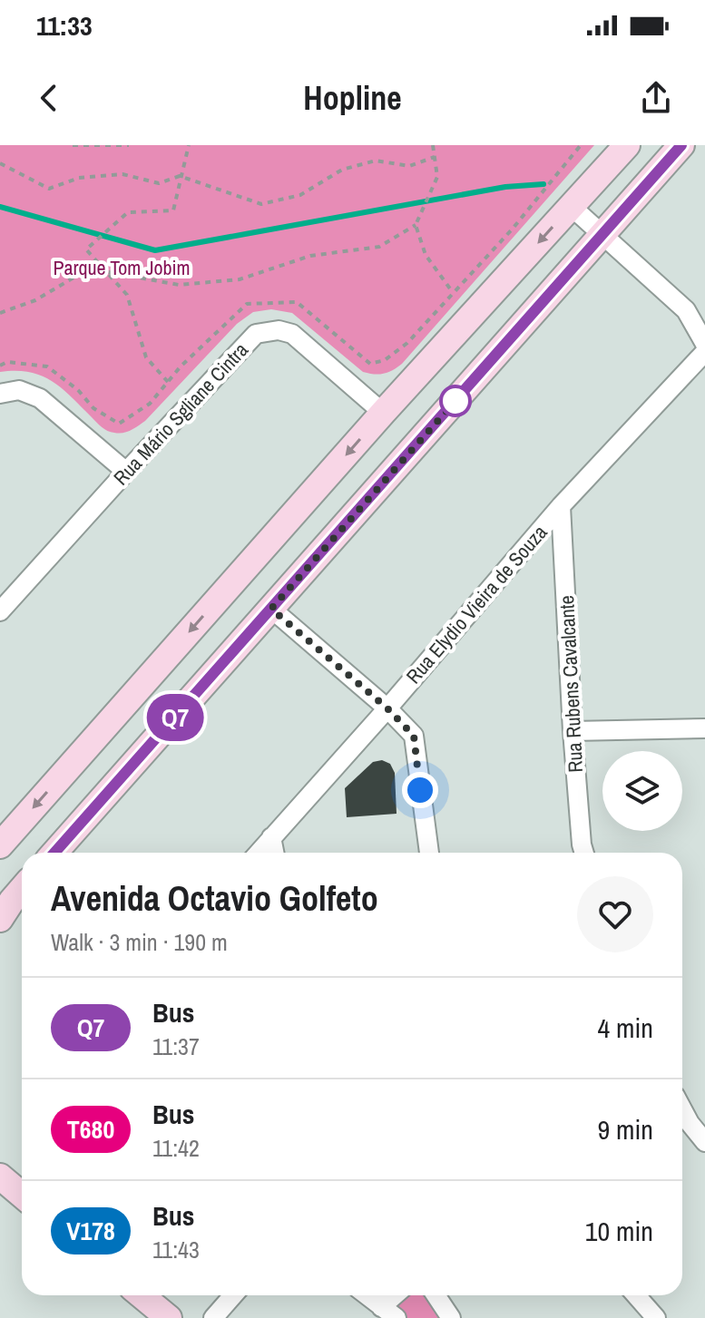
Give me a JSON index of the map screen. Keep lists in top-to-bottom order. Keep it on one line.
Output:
{"streets":{"street":["Rua Mário Sgliane Cintra","Rua Elydio Vieira de Souza","Rua Rubens Cavalcante"]},"crossings":[["Rua Elydio Vieira de Souza","Rua Rubens Cavalcante"]],"parks":["Parque Tom Jobim"],"lines":["bus line Q7"],"page":{"status":"11:33","header":"Hopline","on_map":"Q7","heading":["Avenida Octavio Golfeto","Walk · 3 min · 190 m"],"list":[{"mark":"Q7","name":"Bus","note":"11:37","value":"4 min"},{"mark":"T680","name":"Bus","note":"11:42","value":"9 min"},{"mark":"V178","name":"Bus","note":"11:43","value":"10 min"}]}}
